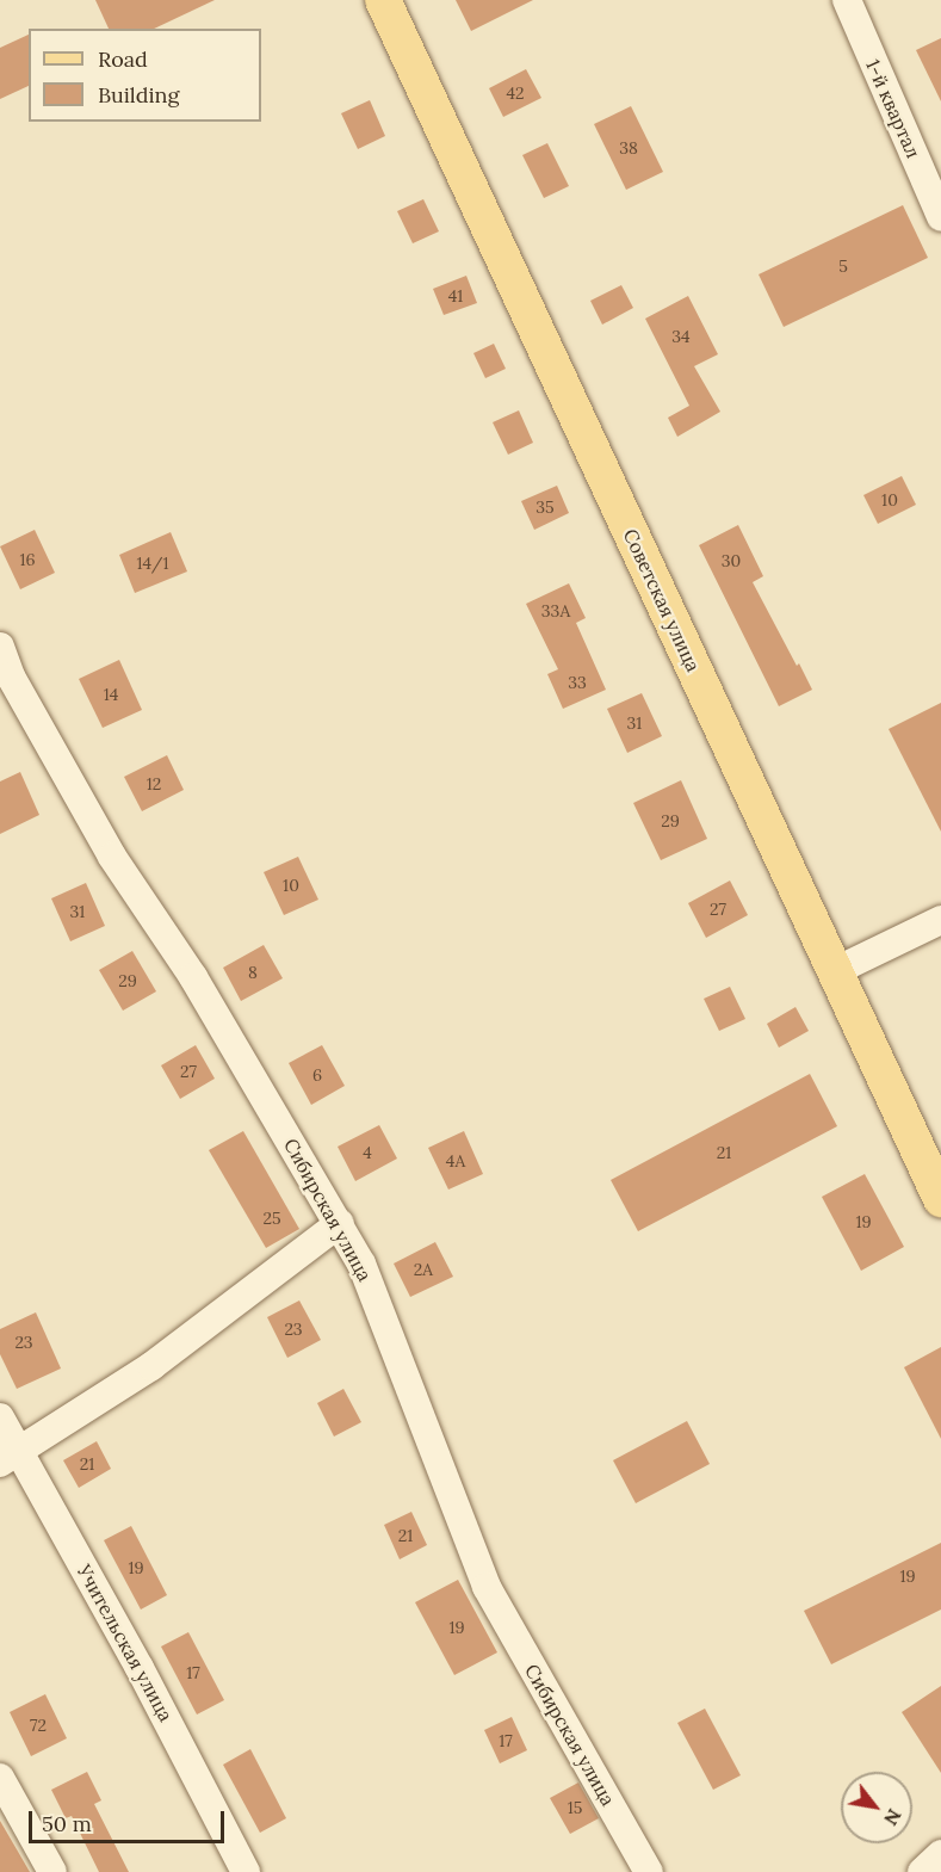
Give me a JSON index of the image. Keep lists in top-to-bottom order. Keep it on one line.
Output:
{"streets":{"main road":["Советская улица"],"street":["1-й квартал","Сибирская улица","Учительская улица"]},"house_numbers":["42","38","5","41","34","10","35","16","30","14/1","33А","33","14","31","12","29","10","27","31","8","29","27","6","4","21","4А","25","19","2А","23","23","21","21","19","19","19","17","72","17","15"],"legend":["Road","Building"],"scale_bar":"50 m","north":"bottom right"}
